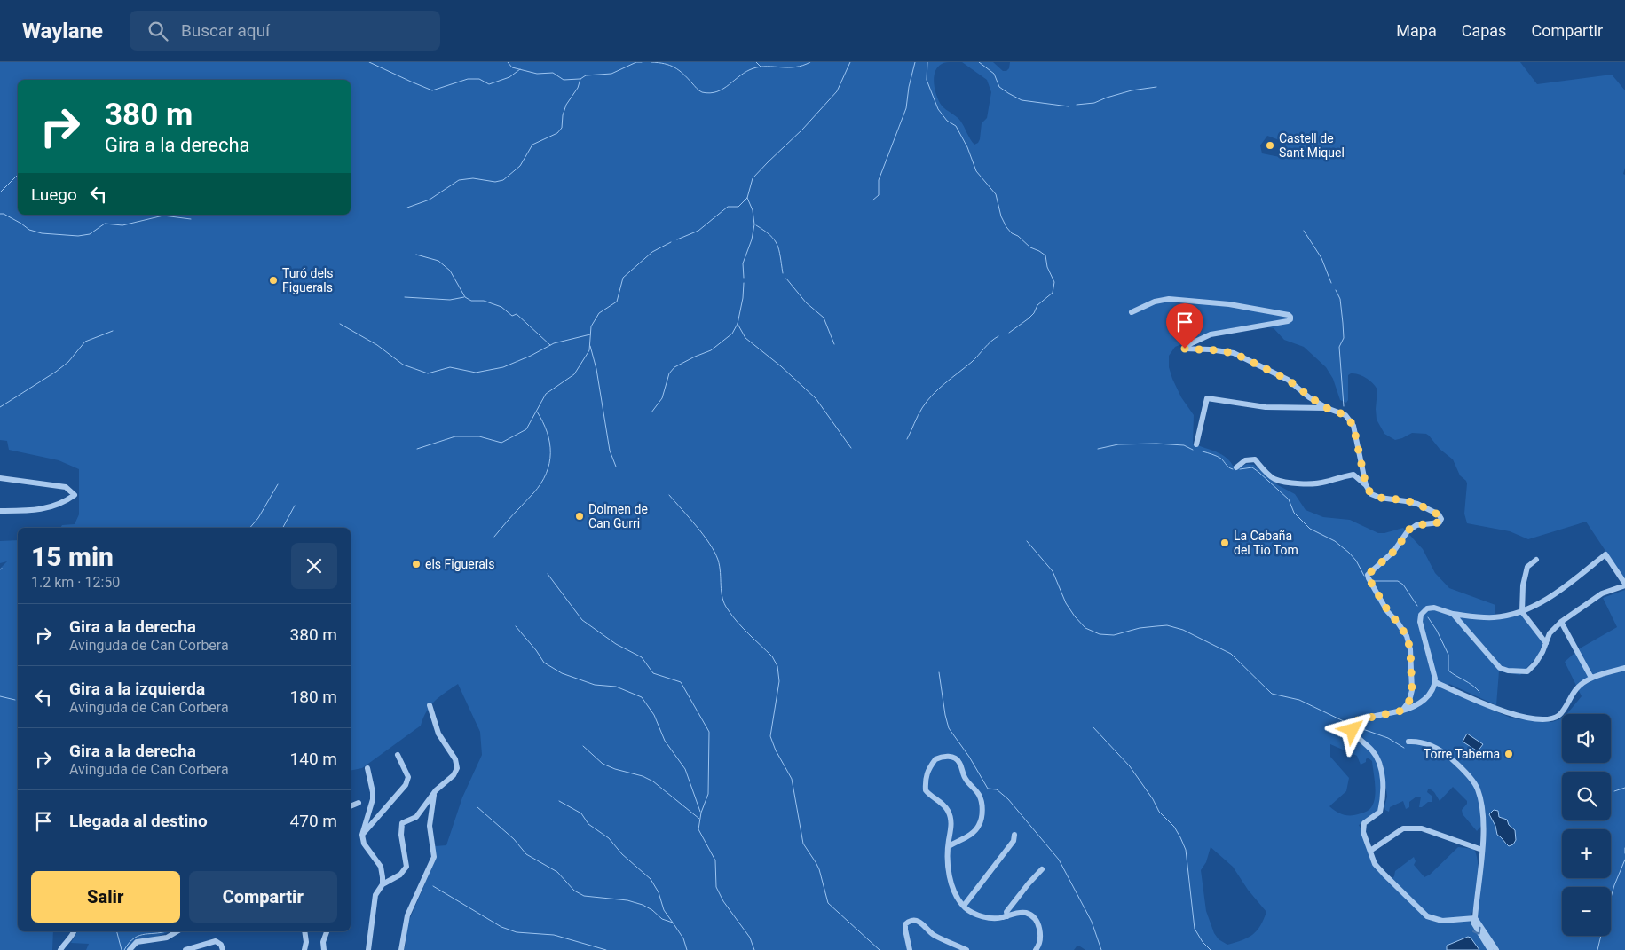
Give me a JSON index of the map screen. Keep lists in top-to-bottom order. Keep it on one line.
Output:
{"places":["Castell de Sant Miquel","Turó dels Figuerals","Dolmen de Can Gurri","La Cabaña del Tio Tom","els Figuerals","Torre Taberna"],"page":{"header":"Waylane","search":"Buscar aquí","nav":["Mapa","Capas","Compartir"],"turn":["380 m","Gira a la derecha"],"then":"Luego","heading":["15 min","1.2 km · 12:50"],"list":[{"name":"Gira a la derecha","note":"Avinguda de Can Corbera","value":"380 m"},{"name":"Gira a la izquierda","note":"Avinguda de Can Corbera","value":"180 m"},{"name":"Gira a la derecha","note":"Avinguda de Can Corbera","value":"140 m"},{"name":"Llegada al destino","value":"470 m"}],"map_buttons":["+","−"],"buttons":["Salir","Compartir"]}}
